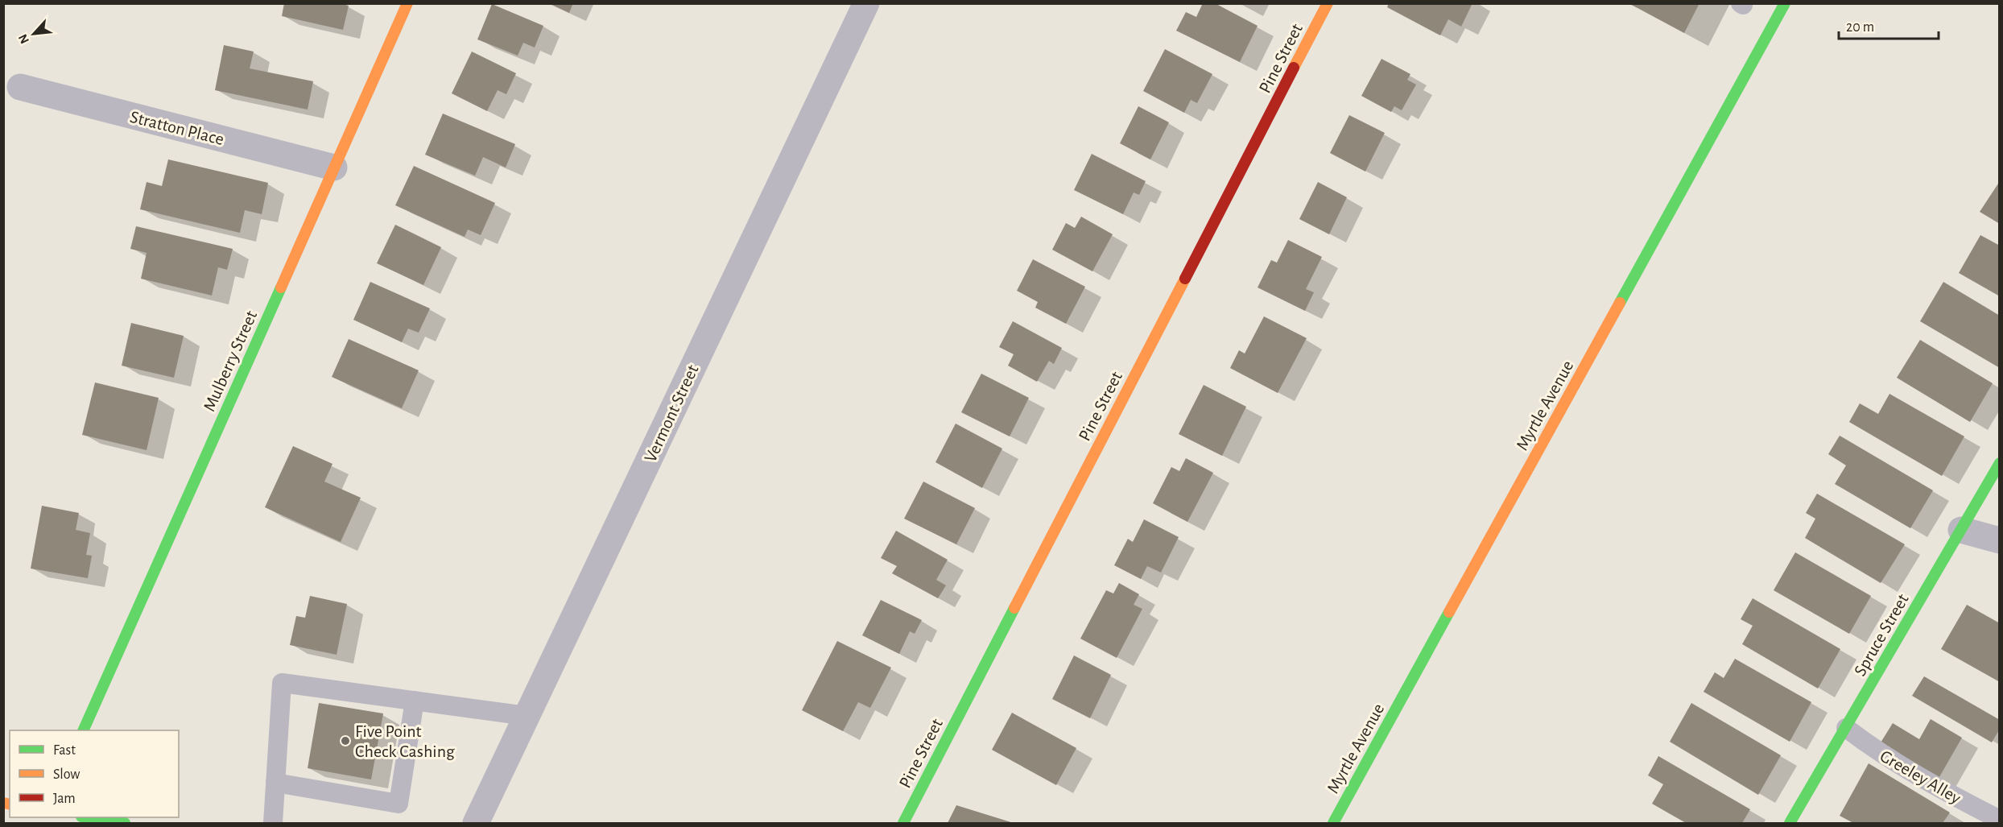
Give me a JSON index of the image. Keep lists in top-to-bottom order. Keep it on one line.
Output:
{"streets":{"street":["Pine Street","Stratton Place","Mulberry Street","Myrtle Avenue","Vermont Street","Spruce Street"],"lane":["Greeley Alley"]},"crossings":[["Stratton Place","Mulberry Street"],["Spruce Street","Greeley Alley"]],"places":["Five Point Check Cashing"],"legend":["Fast","Slow","Jam"],"scale_bar":"20 m","north":"bottom left"}
